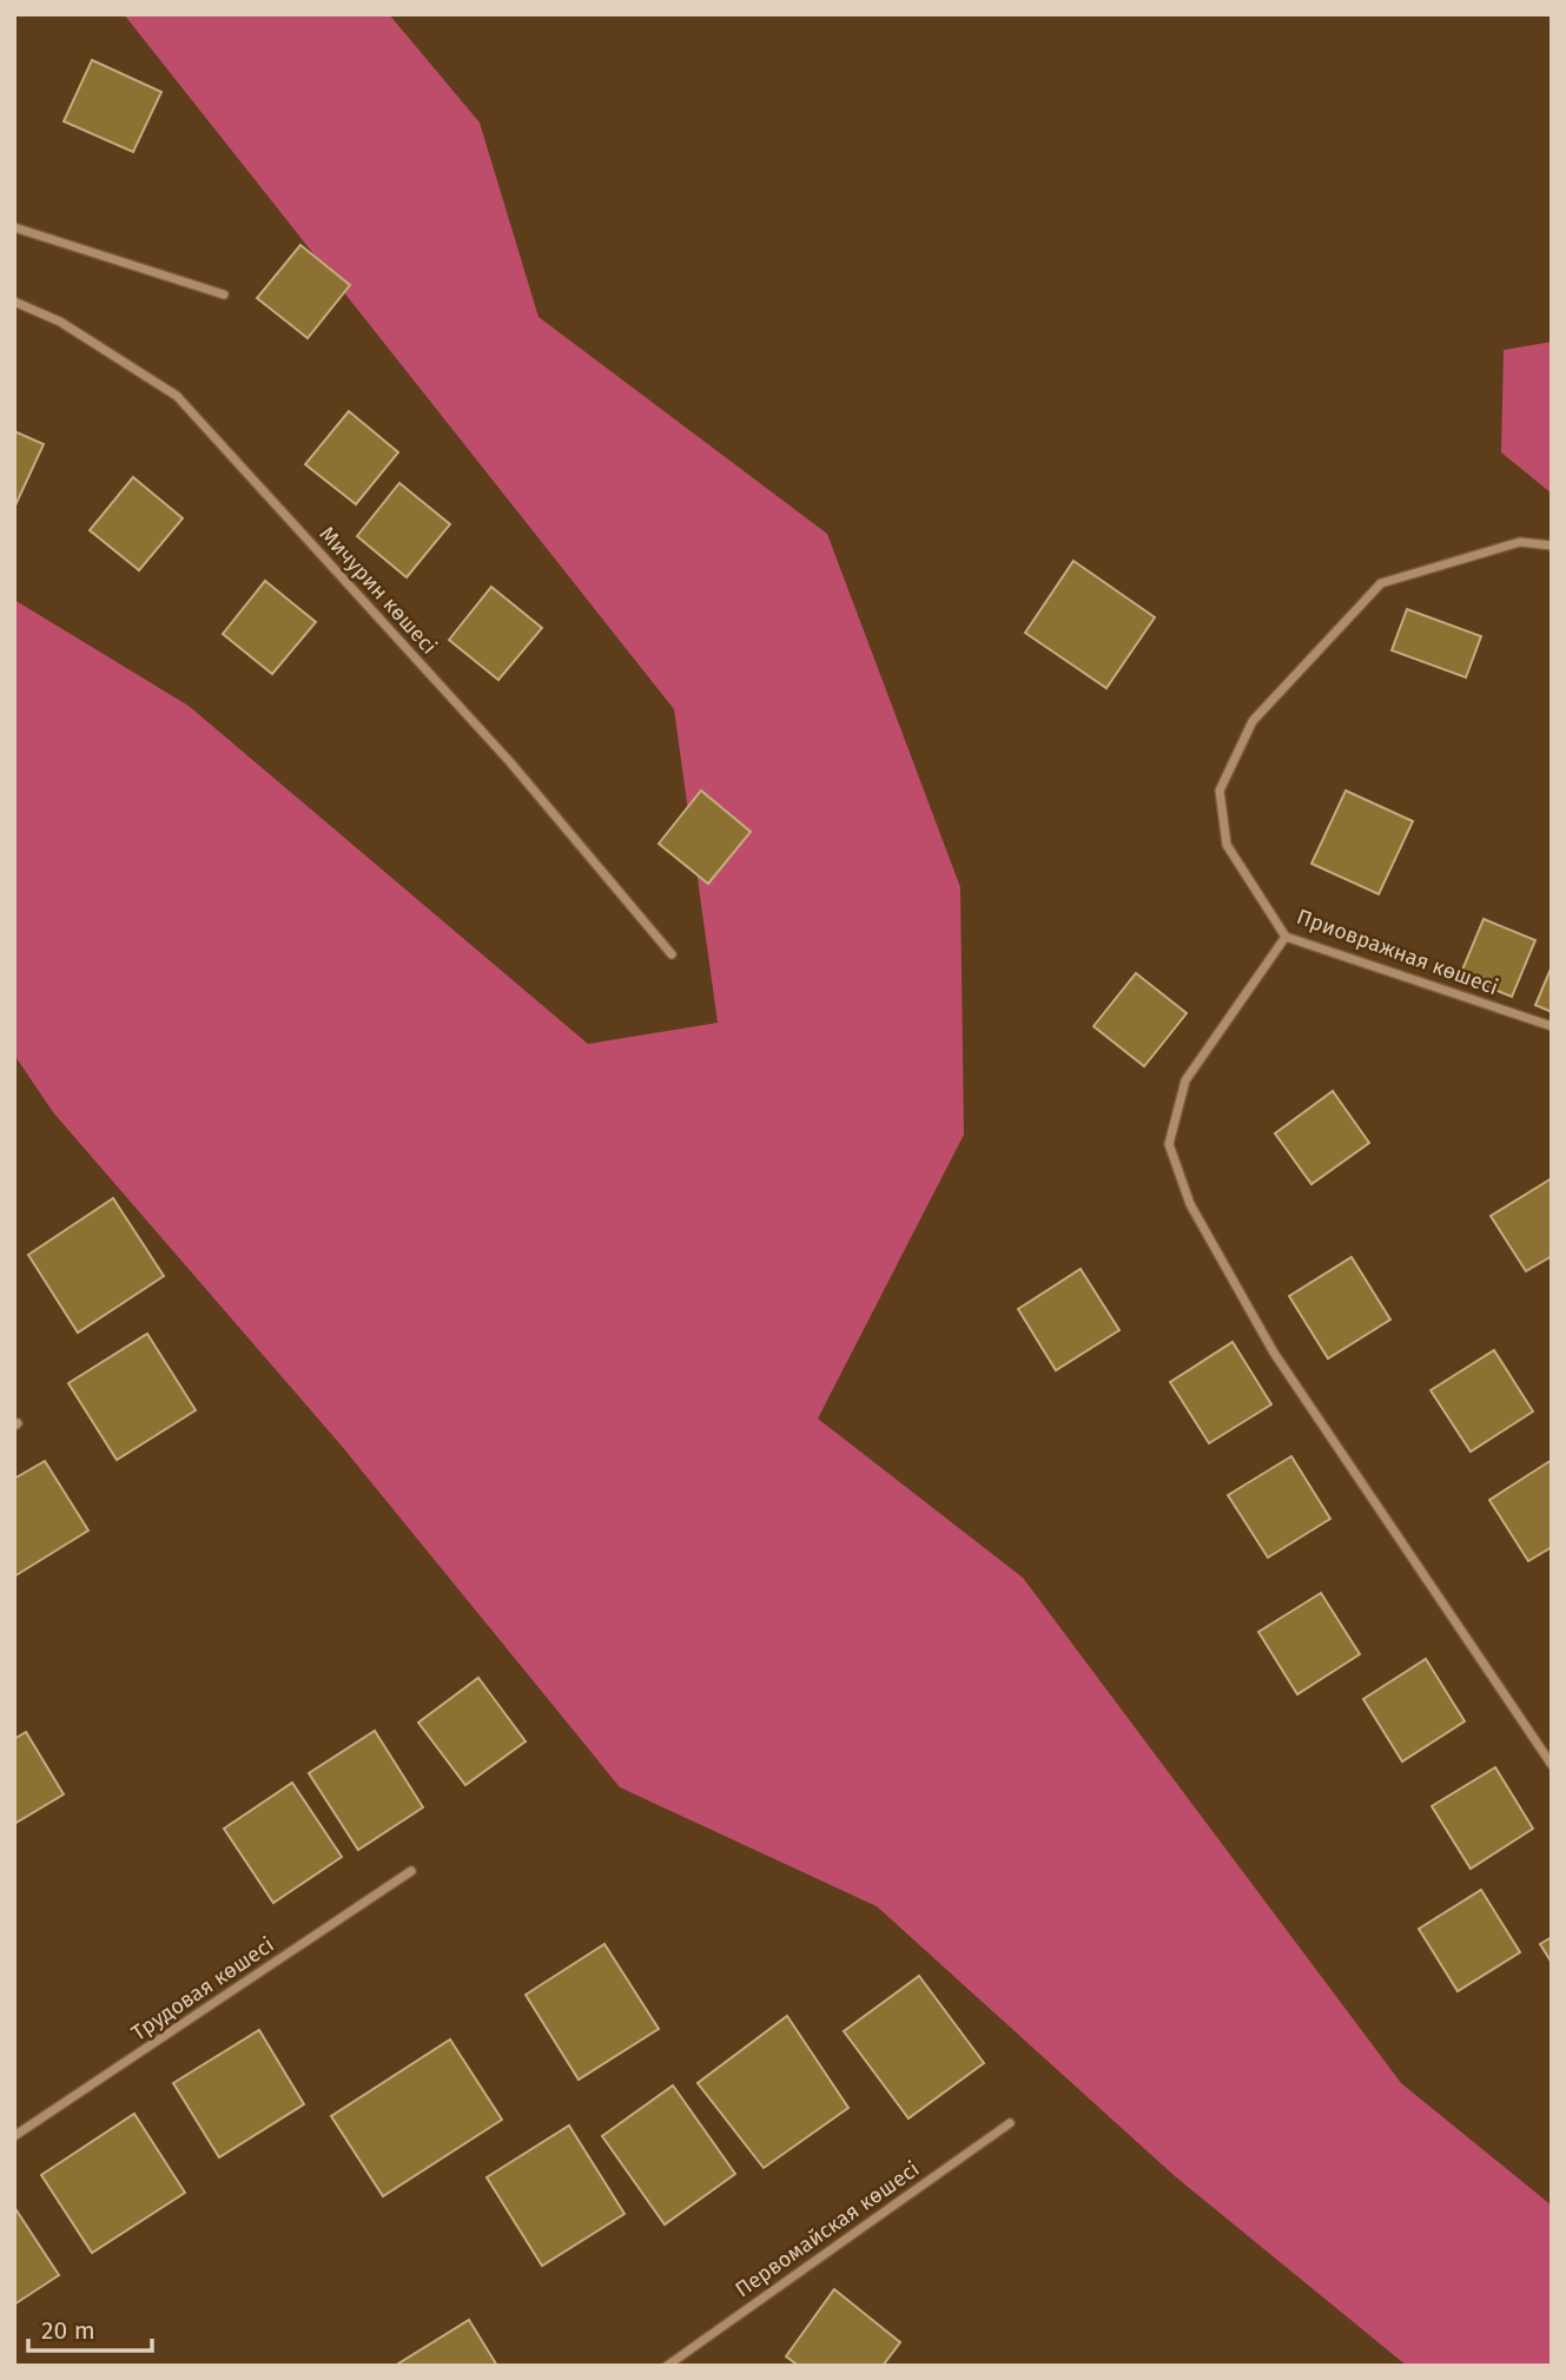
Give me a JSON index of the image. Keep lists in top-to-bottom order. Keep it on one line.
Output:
{"streets":{"street":["Мичурин көшесі","Приовражная көшесі","Трудовая көшесі","Первомайская көшесі"]},"scale_bar":"20 m"}
